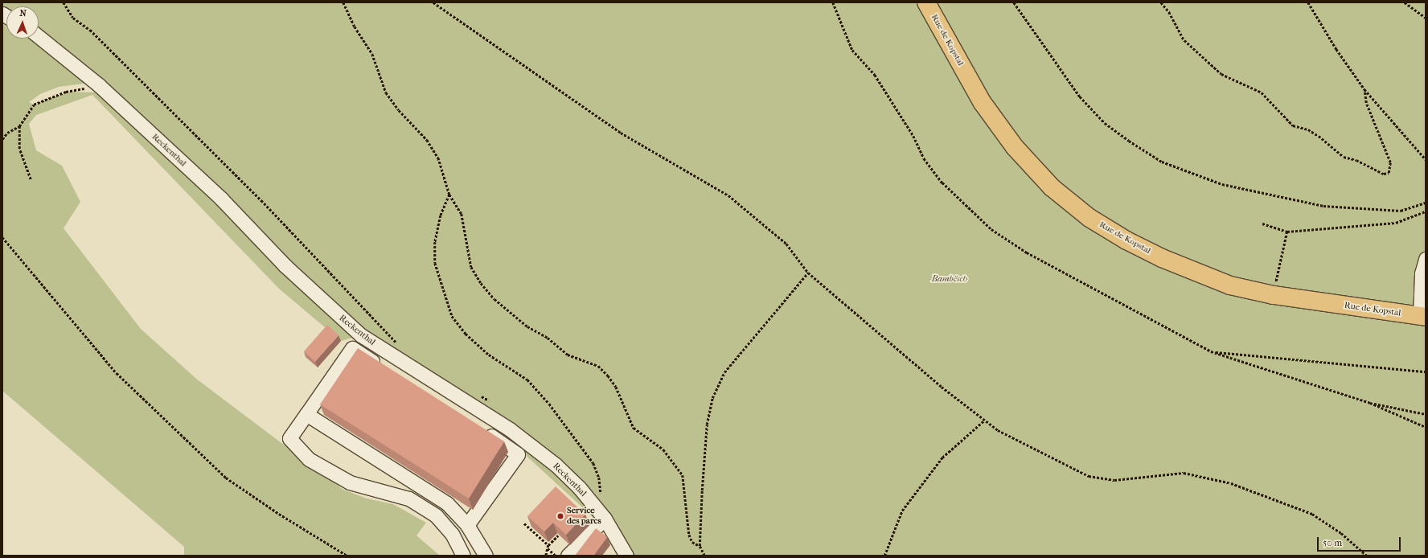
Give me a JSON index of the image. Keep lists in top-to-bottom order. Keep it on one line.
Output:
{"streets":{"main road":["Rue de Kopstal"],"street":["Reckenthal"]},"parks":["Bambësch"],"places":["Service des parcs"],"scale_bar":"50 m","north":"top"}
